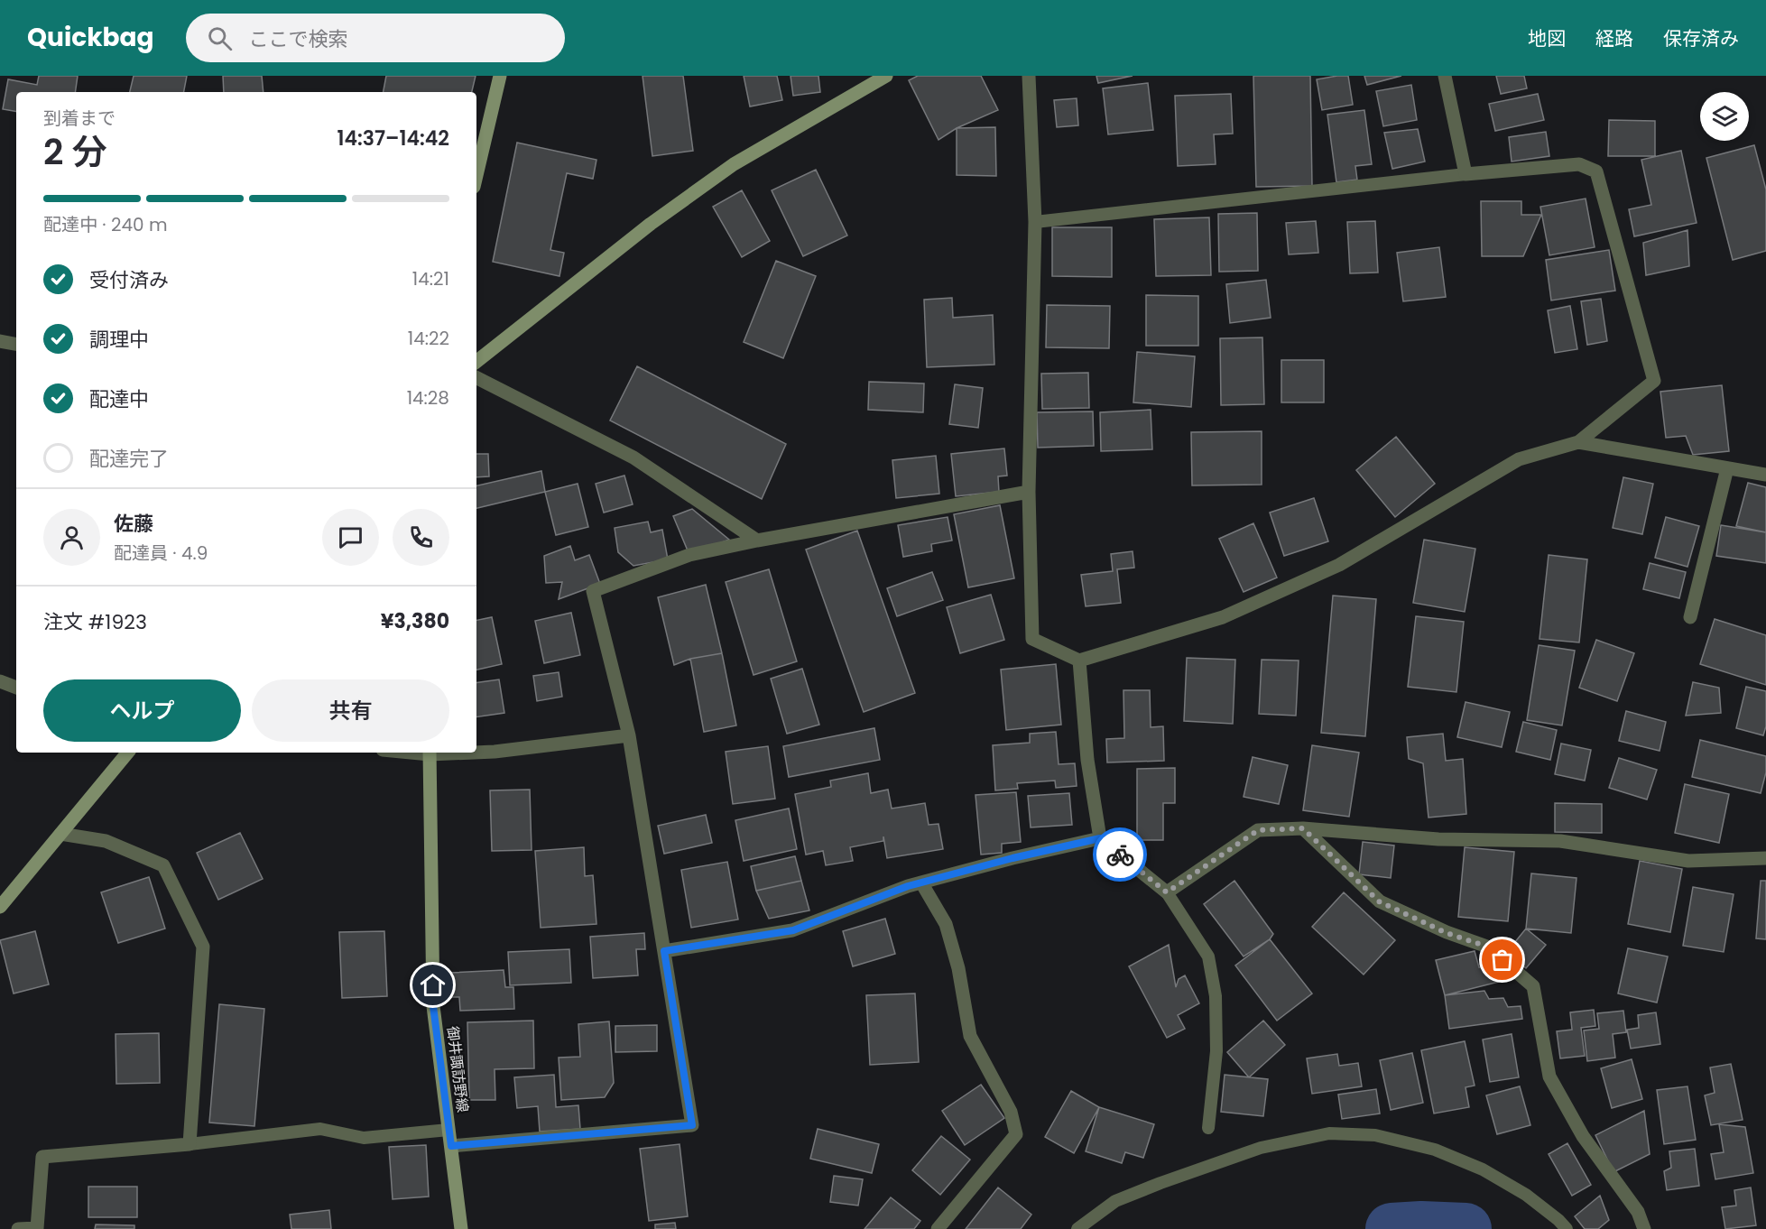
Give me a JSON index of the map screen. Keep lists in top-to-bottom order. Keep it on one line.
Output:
{"streets":{"street":["御井諏訪野線"]},"page":{"header":"Quickbag","search":"ここで検索","nav":["地図","経路","保存済み"],"heading":["2 分","到着まで","14:37–14:42"],"panel":["佐藤","配達員 · 4.9","注文 #1923","¥3,380"],"bar":"配達中 · 240 m","list":[["受付済み","14:21"],["調理中","14:22"],["配達中","14:28"],"配達完了"],"buttons":["ヘルプ","共有"]}}
